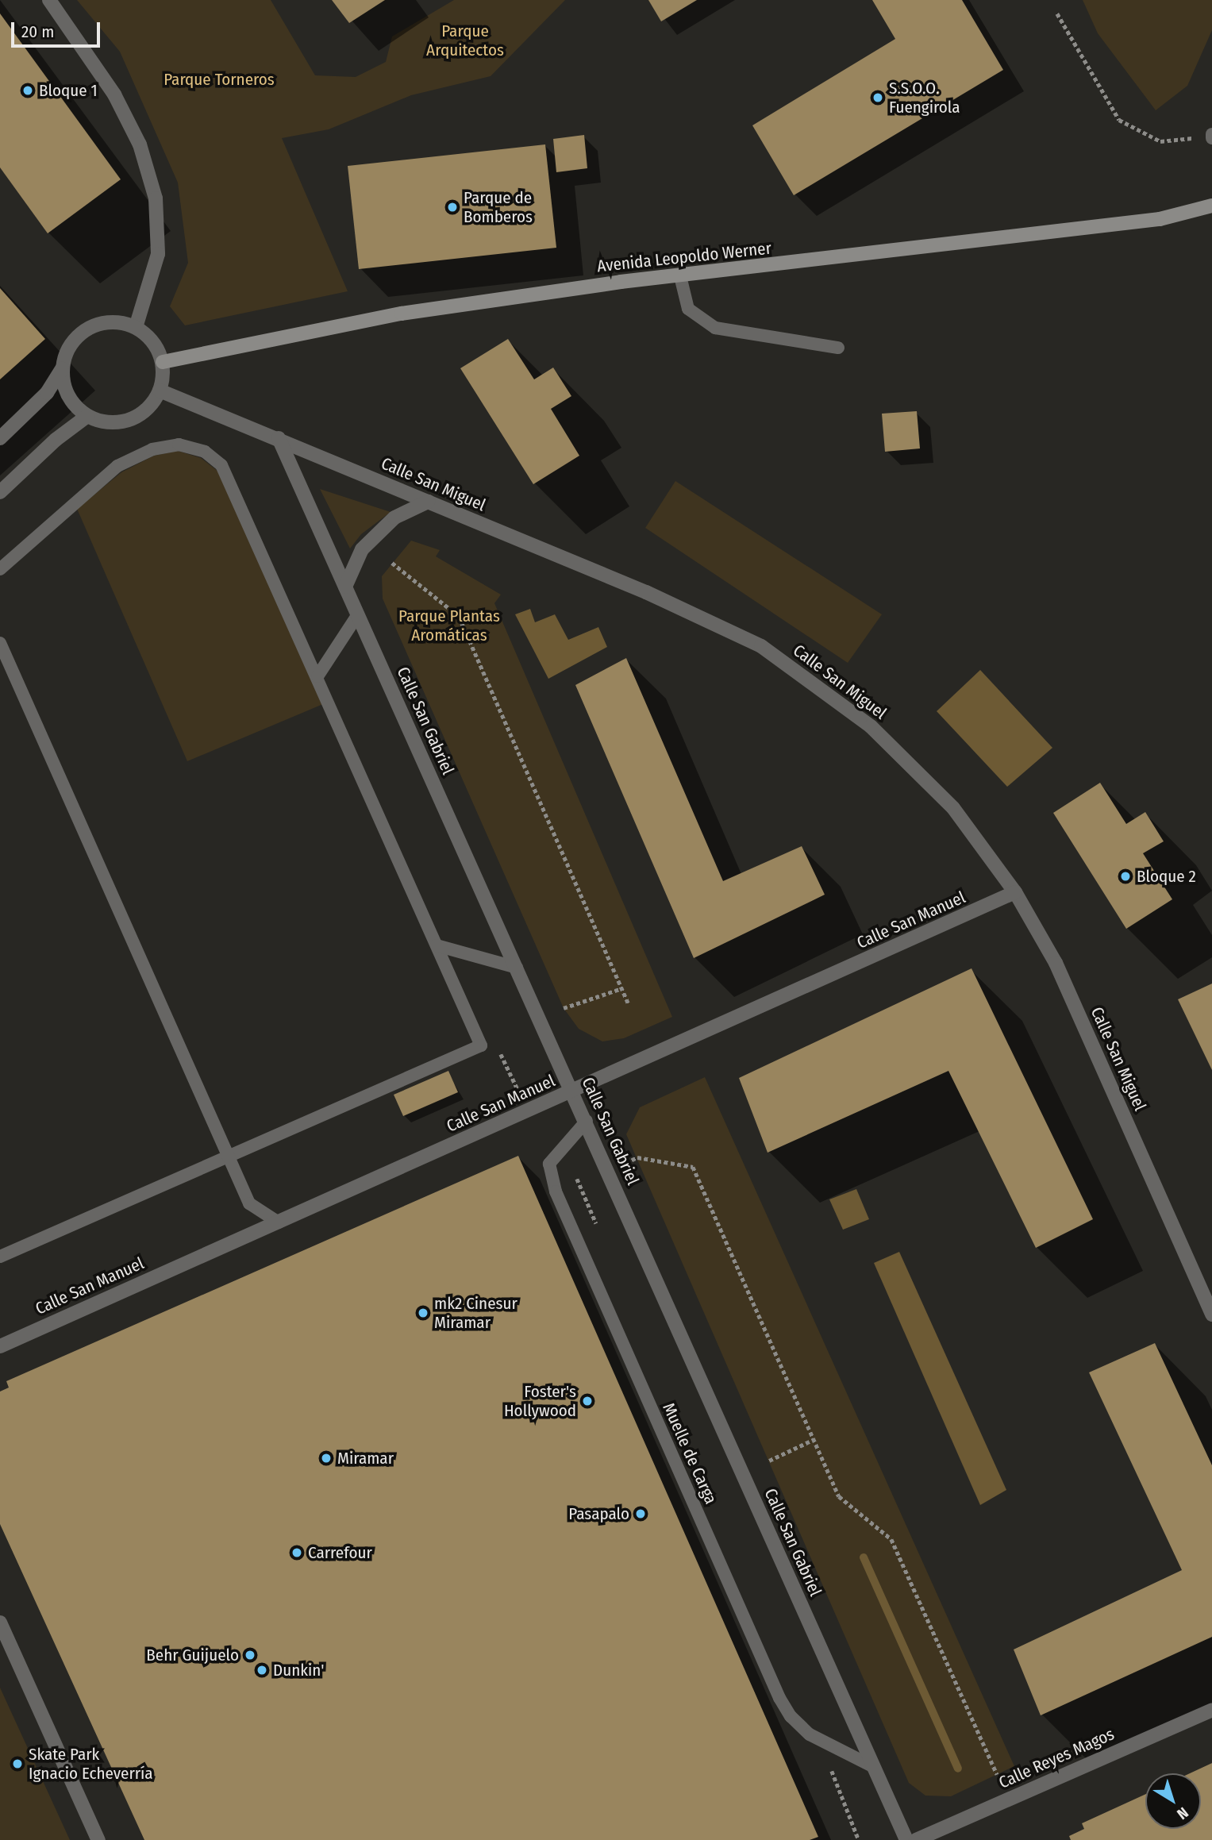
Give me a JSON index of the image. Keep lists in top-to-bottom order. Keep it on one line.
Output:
{"streets":{"street":["Avenida Leopoldo Werner","Calle San Miguel","Calle San Gabriel","Calle San Manuel","Calle Reyes Magos"],"lane":["Muelle de Carga"]},"crossings":[["Avenida Leopoldo Werner","Calle San Miguel"],["Calle San Miguel","Calle San Gabriel"],["Calle San Miguel","Calle San Manuel"],["Calle San Gabriel","Calle San Manuel"],["Calle San Gabriel","Muelle de Carga"]],"parks":["Parque Arquitectos","Parque Torneros","Parque Plantas Aromáticas"],"places":["Bloque 1","S.S.O.O. Fuengirola","Parque de Bomberos","Bloque 2","mk2 Cinesur Miramar","Foster's Hollywood","Miramar","Pasapalo","Carrefour","Behr Guijuelo","Dunkin'","Skate Park Ignacio Echeverría"],"scale_bar":"20 m","north":"bottom right"}
